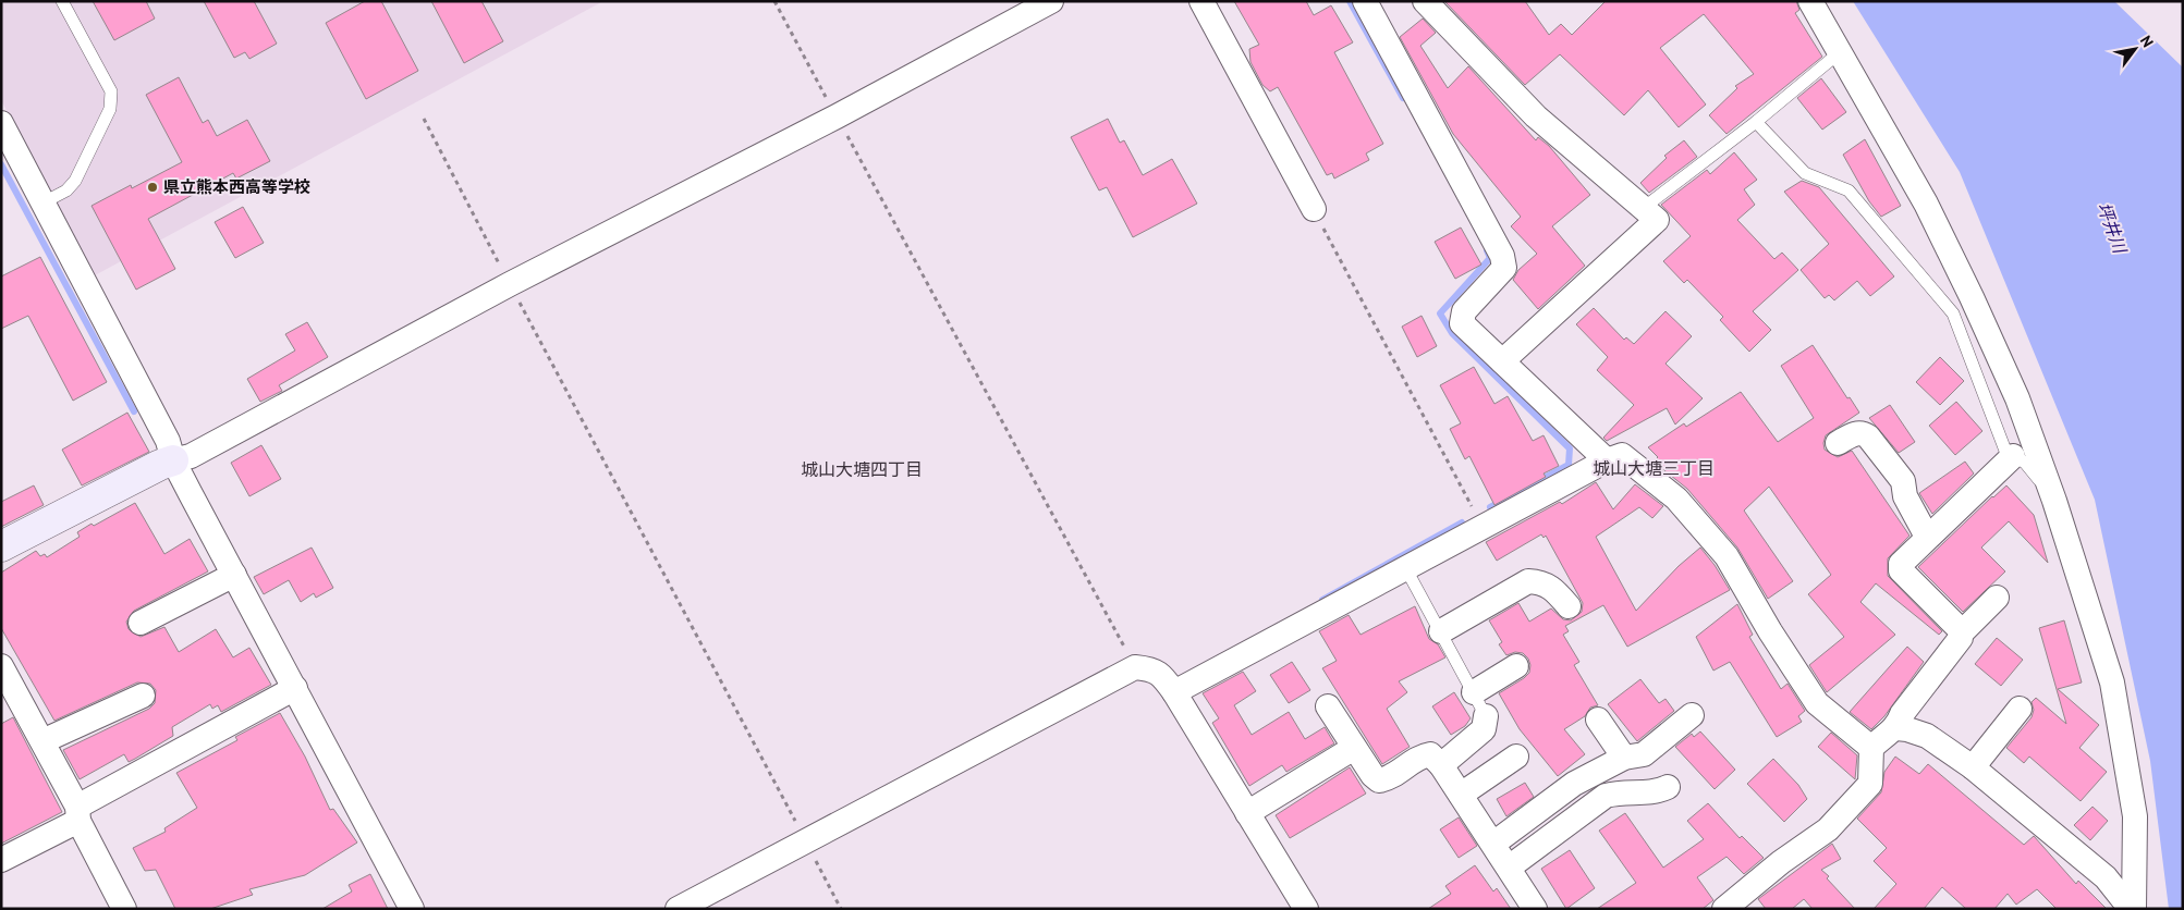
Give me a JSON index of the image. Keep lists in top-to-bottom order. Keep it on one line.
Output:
{"districts":["城山大塘三丁目","城山大塘四丁目"],"water":["坪井川"],"places":["県立熊本西高等学校"],"north":"top right"}
